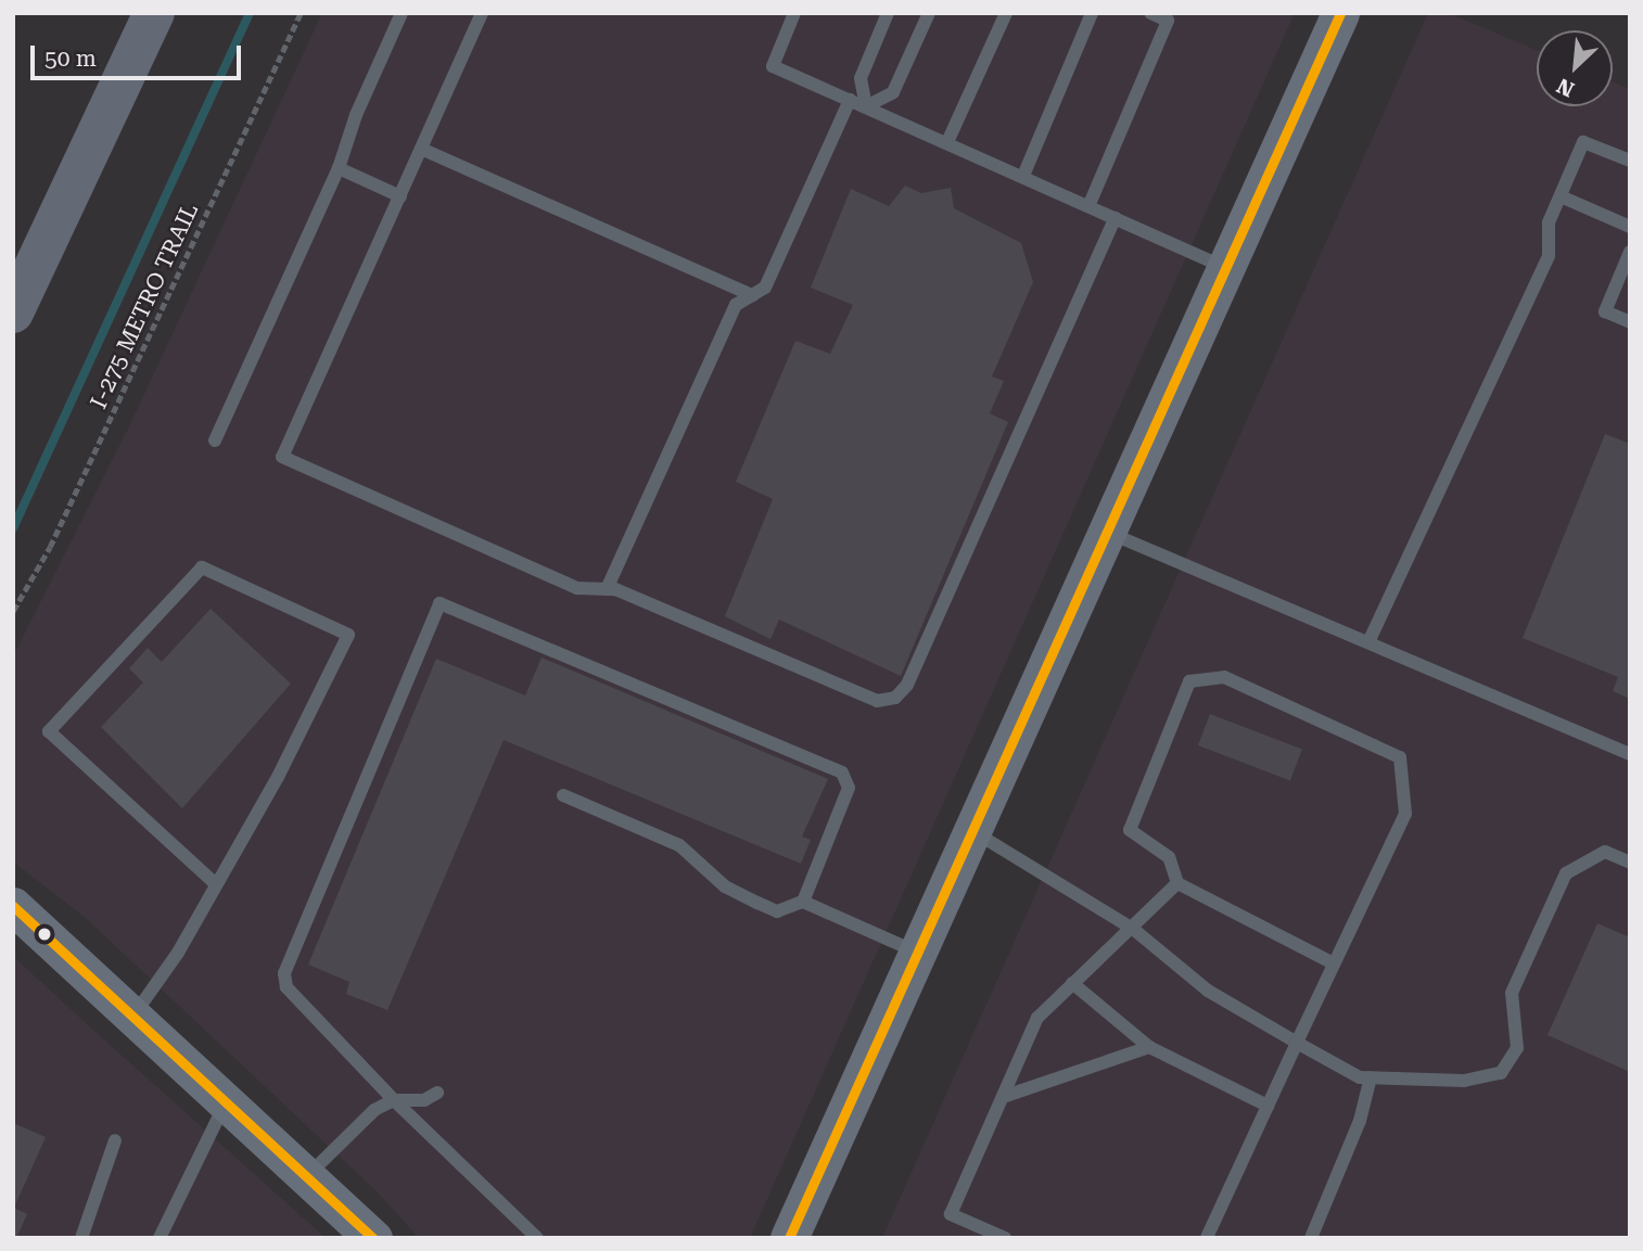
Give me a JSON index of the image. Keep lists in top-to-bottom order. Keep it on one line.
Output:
{"streets":{"path":["I-275 METRO TRAIL"]},"scale_bar":"50 m","north":"bottom left"}
